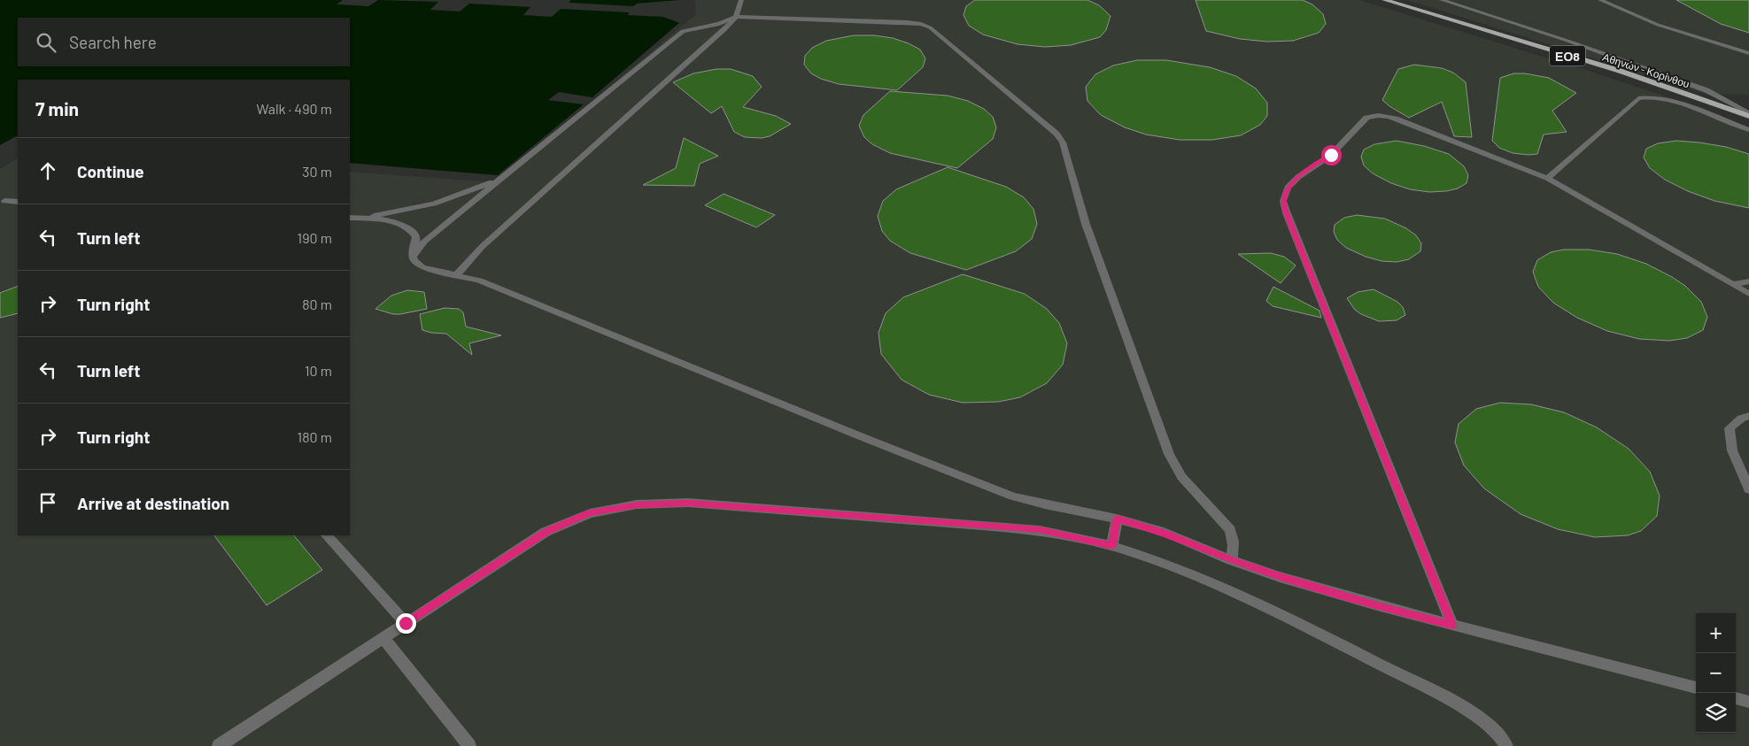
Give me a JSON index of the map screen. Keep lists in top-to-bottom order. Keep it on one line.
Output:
{"streets":{"main road":["ΕΟ8","Αθηνών - Κορίνθου"]},"page":{"search":"Search here","heading":["7 min","Walk · 490 m"],"list":[["Continue","30 m"],["Turn left","190 m"],["Turn right","80 m"],["Turn left","10 m"],["Turn right","180 m"],"Arrive at destination"],"map_buttons":["+","−"]}}
